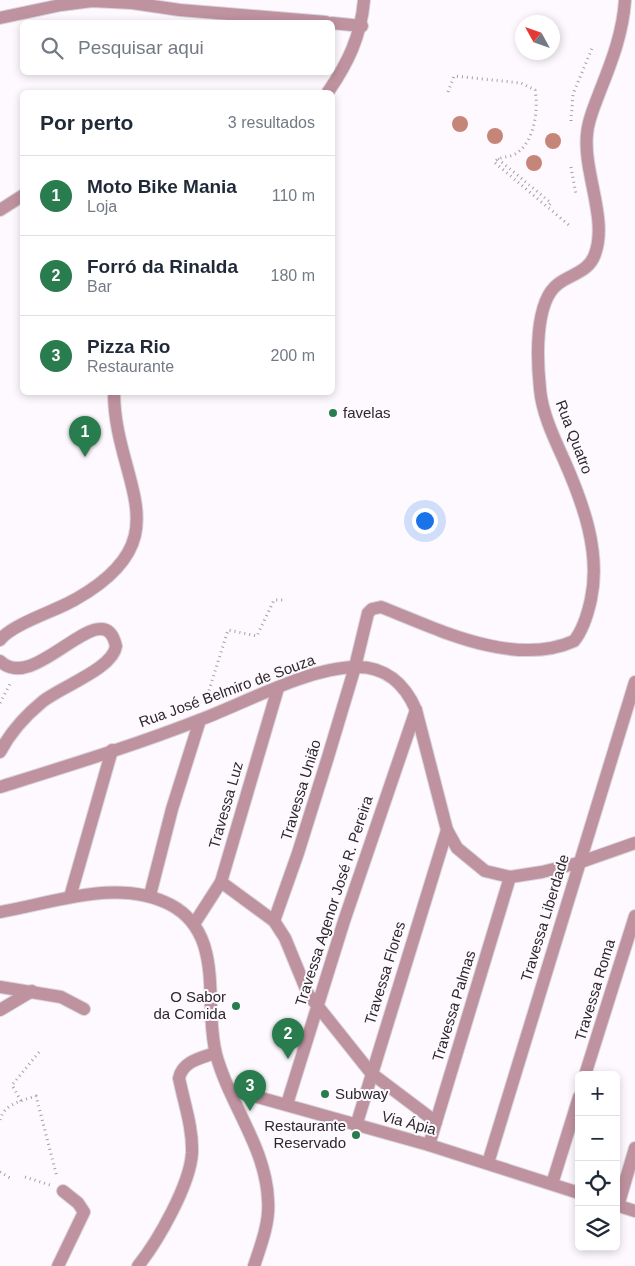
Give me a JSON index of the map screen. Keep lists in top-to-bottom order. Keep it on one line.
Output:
{"streets":{"street":["Rua Quatro","Rua José Belmiro de Souza","Travessa União","Travessa Luz","Travessa Agenor José R. Pereira","Travessa Liberdade","Travessa Flores","Travessa Roma","Travessa Palmas","Via Ápia"]},"crossings":[["Rua Quatro","Rua José Belmiro de Souza"],["Rua Quatro","Travessa União"],["Rua José Belmiro de Souza","Travessa União"],["Rua José Belmiro de Souza","Travessa Luz"],["Rua José Belmiro de Souza","Travessa Agenor José R. Pereira"],["Rua José Belmiro de Souza","Travessa Liberdade"],["Rua José Belmiro de Souza","Travessa Flores"],["Rua José Belmiro de Souza","Travessa Palmas"],["Travessa Agenor José R. Pereira","Via Ápia"],["Travessa Liberdade","Via Ápia"],["Travessa Flores","Via Ápia"],["Travessa Palmas","Via Ápia"]],"places":["favelas","O Sabor da Comida","Subway","Restaurante Reservado"],"north":"top left","page":{"search":"Pesquisar aqui","heading":["Por perto","3 resultados"],"list":[{"mark":"1","name":"Moto Bike Mania","note":"Loja","value":"110 m"},{"mark":"2","name":"Forró da Rinalda","note":"Bar","value":"180 m"},{"mark":"3","name":"Pizza Rio","note":"Restaurante","value":"200 m"}],"pins":["1","2","3"],"map_buttons":["+","−"]}}
